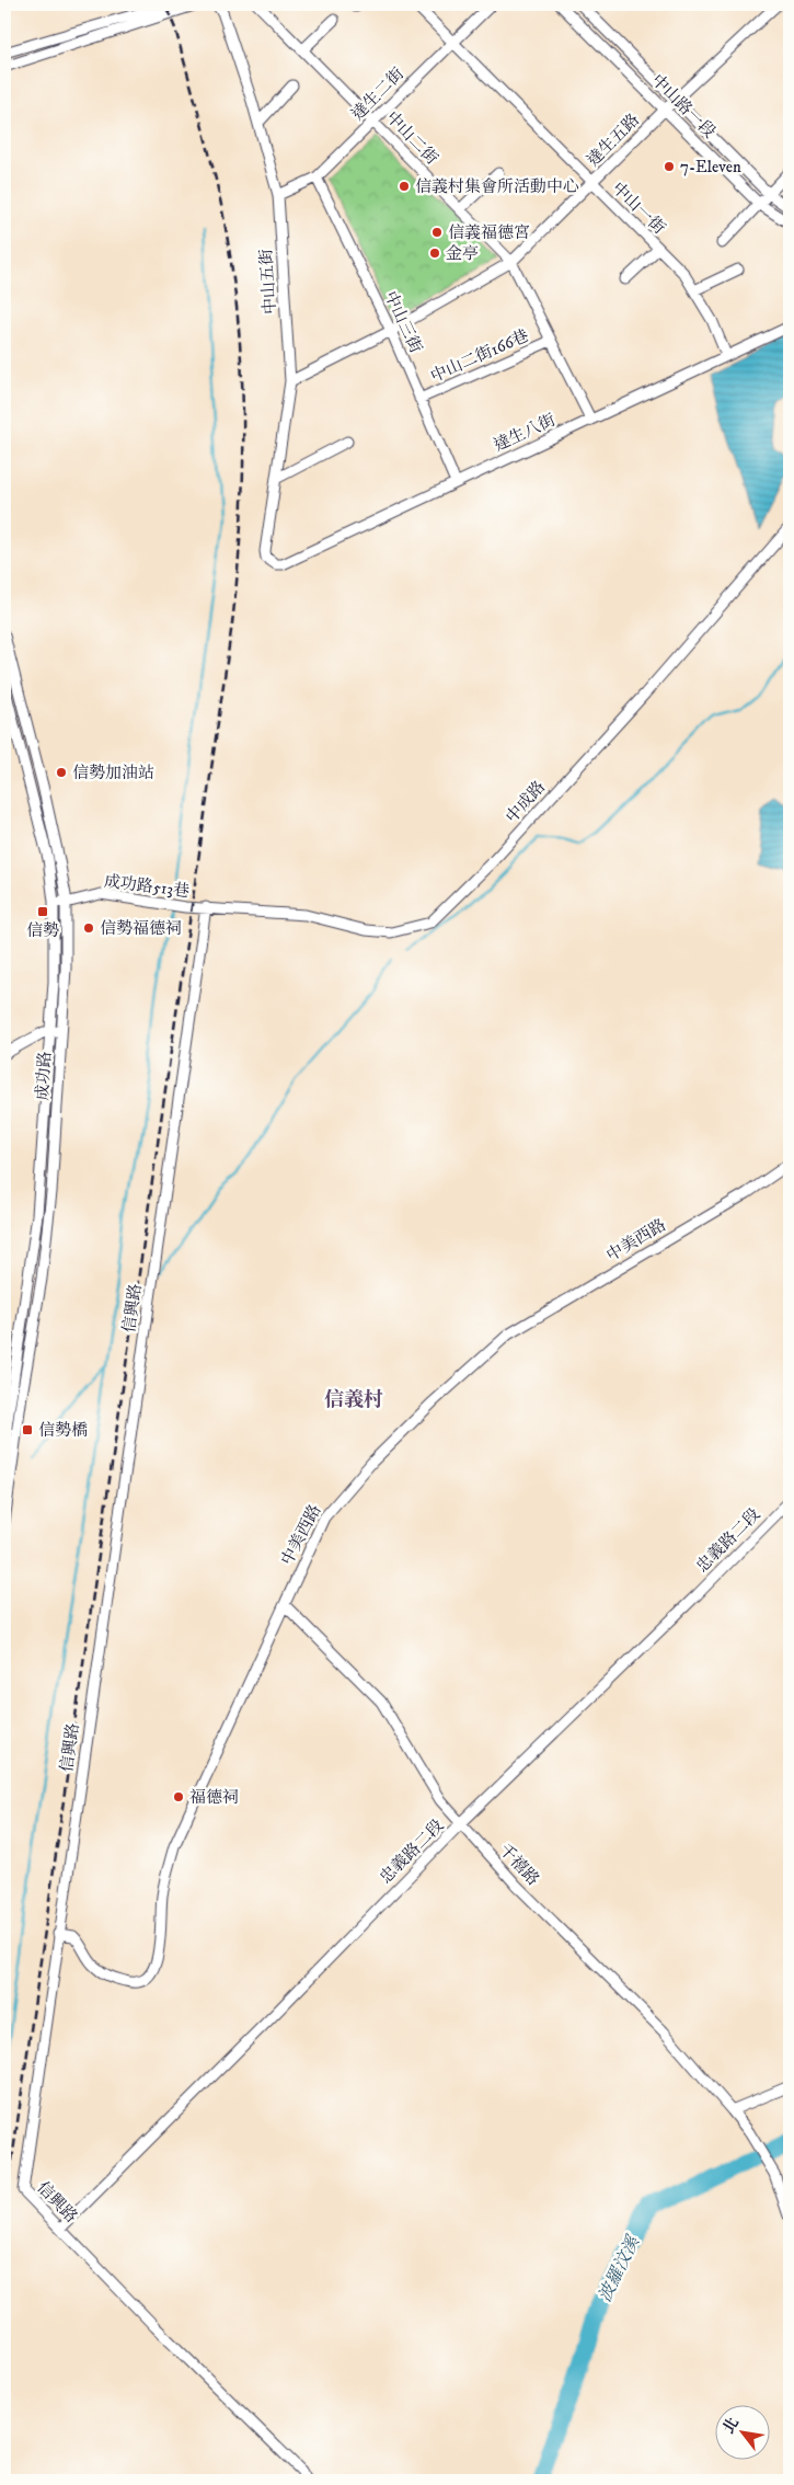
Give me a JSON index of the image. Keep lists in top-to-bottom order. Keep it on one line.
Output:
{"streets":{"street":["達生二街","中山路一段","中山二街","達生五路","中山一街","中山五街","中山三街","中山二街166巷","達生八街","中成路","成功路513巷","成功路","中美西路","信興路","忠義路二段","千禧路"]},"crossings":[["達生二街","中山二街"],["達生二街","中山一街"],["達生二街","中山五街"],["達生二街","中山三街"],["中山路一段","達生五路"],["中山二街","達生五路"],["中山二街","中山二街166巷"],["中山二街","達生八街"],["達生五路","中山一街"],["達生五路","中山五街"],["達生五路","中山三街"],["中山一街","達生八街"],["中山五街","達生八街"],["中山三街","中山二街166巷"],["中山三街","達生八街"],["中成路","成功路513巷"],["中成路","信興路"],["成功路513巷","成功路"],["成功路513巷","信興路"],["中美西路","信興路"],["中美西路","千禧路"],["信興路","忠義路二段"],["忠義路二段","千禧路"]],"districts":["信義村"],"water":["波羅汶溪"],"places":{"other":["7-Eleven","信義村集會所活動中心","信義福德宮","金亭","信勢加油站","信勢福德祠","福德祠"],"transit":["信勢","信勢橋"]},"north":"top left"}
